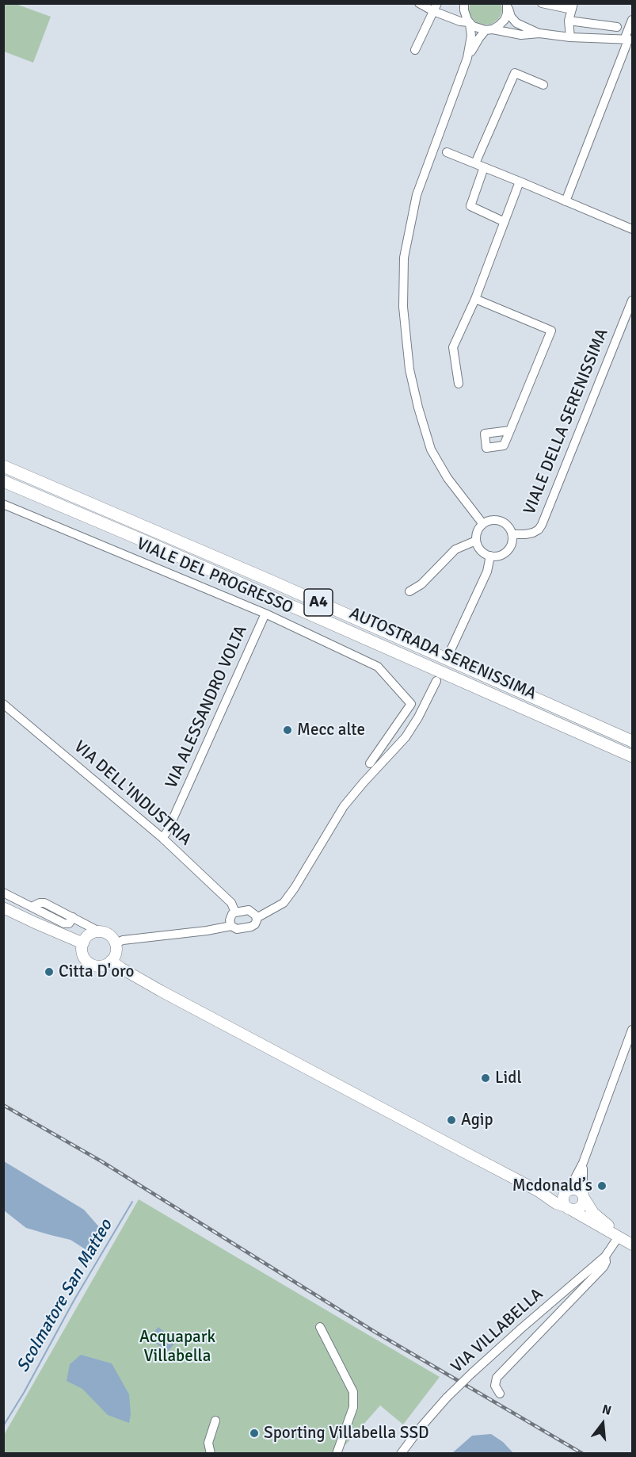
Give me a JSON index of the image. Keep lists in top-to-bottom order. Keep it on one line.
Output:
{"streets":{"highway":["A4","AUTOSTRADA SERENISSIMA"],"street":["VIALE DELLA SERENISSIMA","VIALE DEL PROGRESSO","VIA ALESSANDRO VOLTA","VIA DELL'INDUSTRIA","VIA VILLABELLA"]},"crossings":[["VIALE DEL PROGRESSO","VIA ALESSANDRO VOLTA"],["VIA ALESSANDRO VOLTA","VIA DELL'INDUSTRIA"]],"water":["Scolmatore San Matteo"],"parks":["Acquapark Villabella"],"places":["Mecc alte","Citta D'oro","Lidl","Agip","Mcdonald’s","Sporting Villabella SSD"],"north":"top"}
